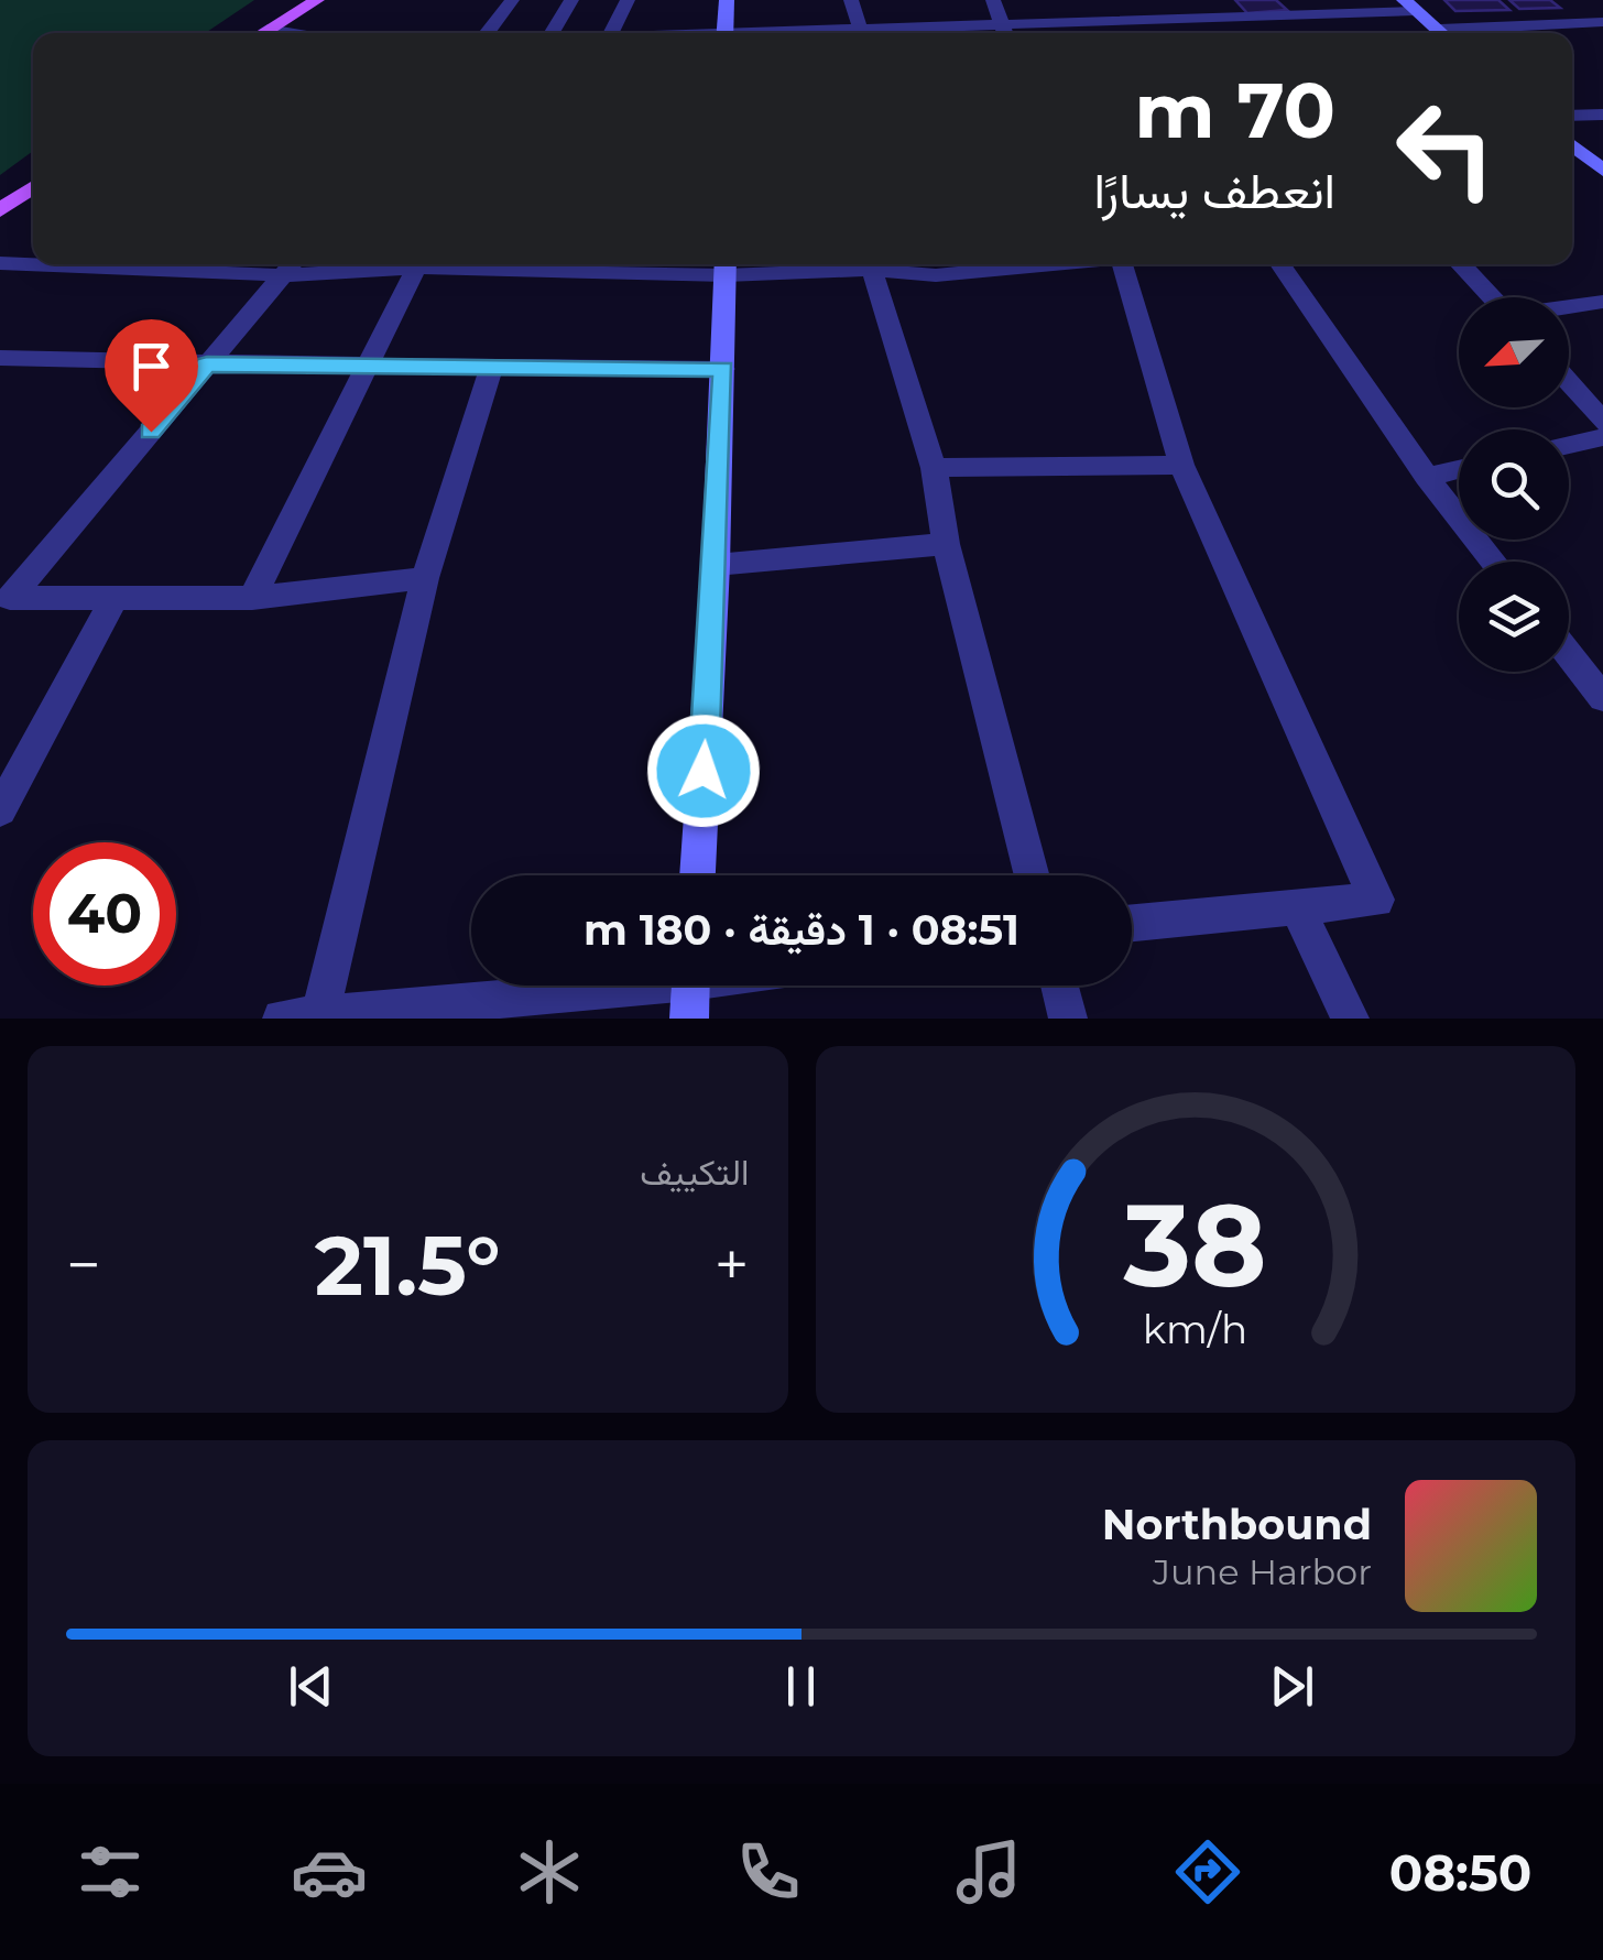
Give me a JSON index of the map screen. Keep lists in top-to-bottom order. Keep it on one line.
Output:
{"north":"bottom left","page":{"turn":["70 m","انعطف يسارًا"],"limit":"40","trip":"08:51 · 1 دقيقة · 180 m","tile":"التكييف","heat":["−","21.5°","+"],"song":["Northbound","June Harbor"],"tabs":"08:50","gauge":["38","km/h"]}}
